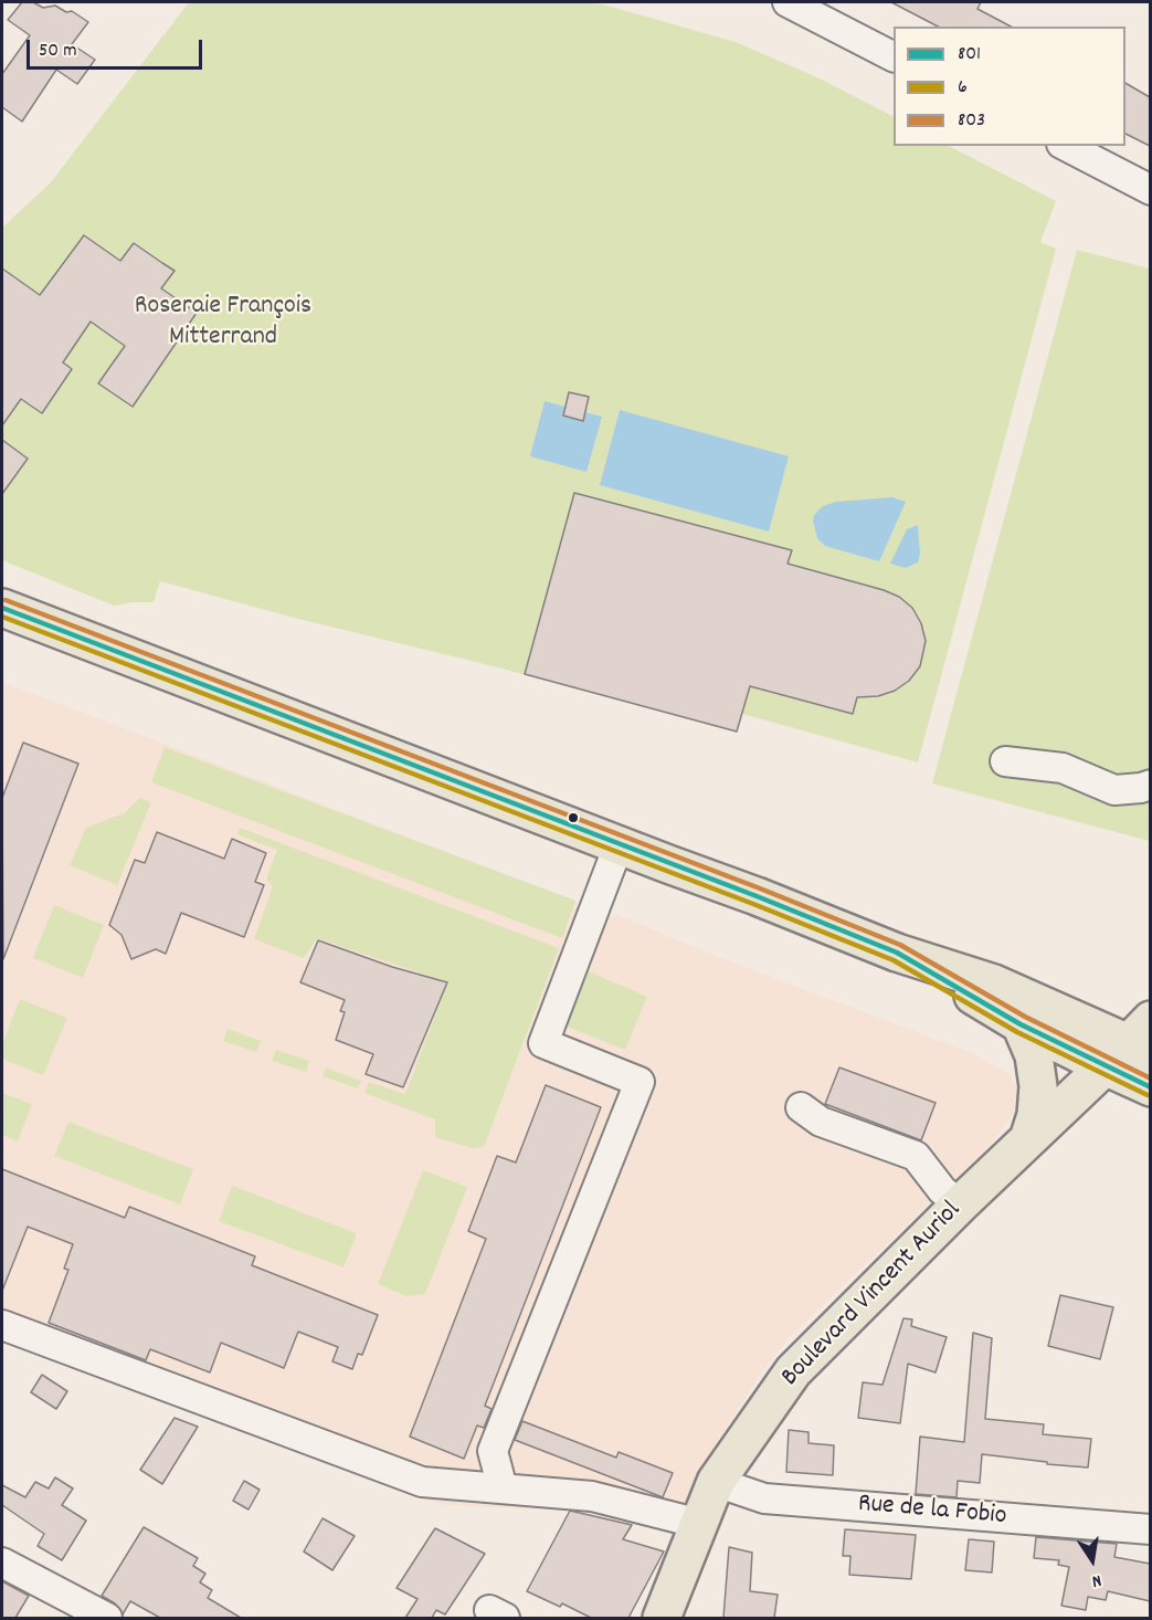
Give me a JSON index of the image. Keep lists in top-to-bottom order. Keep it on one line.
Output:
{"streets":{"main road":["Boulevard Vincent Auriol"],"street":["Rue de la Fobio"]},"crossings":[["Boulevard Vincent Auriol","Rue de la Fobio"]],"parks":["Roseraie François Mitterrand"],"lines":["transit line 803","transit line 801","transit line 6"],"legend":["801","6","803"],"scale_bar":"50 m","north":"bottom"}
